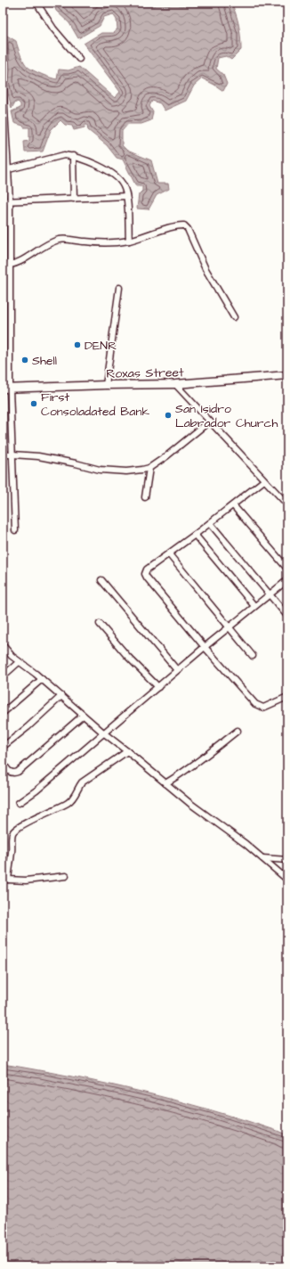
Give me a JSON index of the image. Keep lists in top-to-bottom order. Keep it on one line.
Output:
{"streets":{"main road":["Roxas Street"]},"places":["DENR","Shell","First Consoladated Bank","San Isidro Labrador Church"]}
